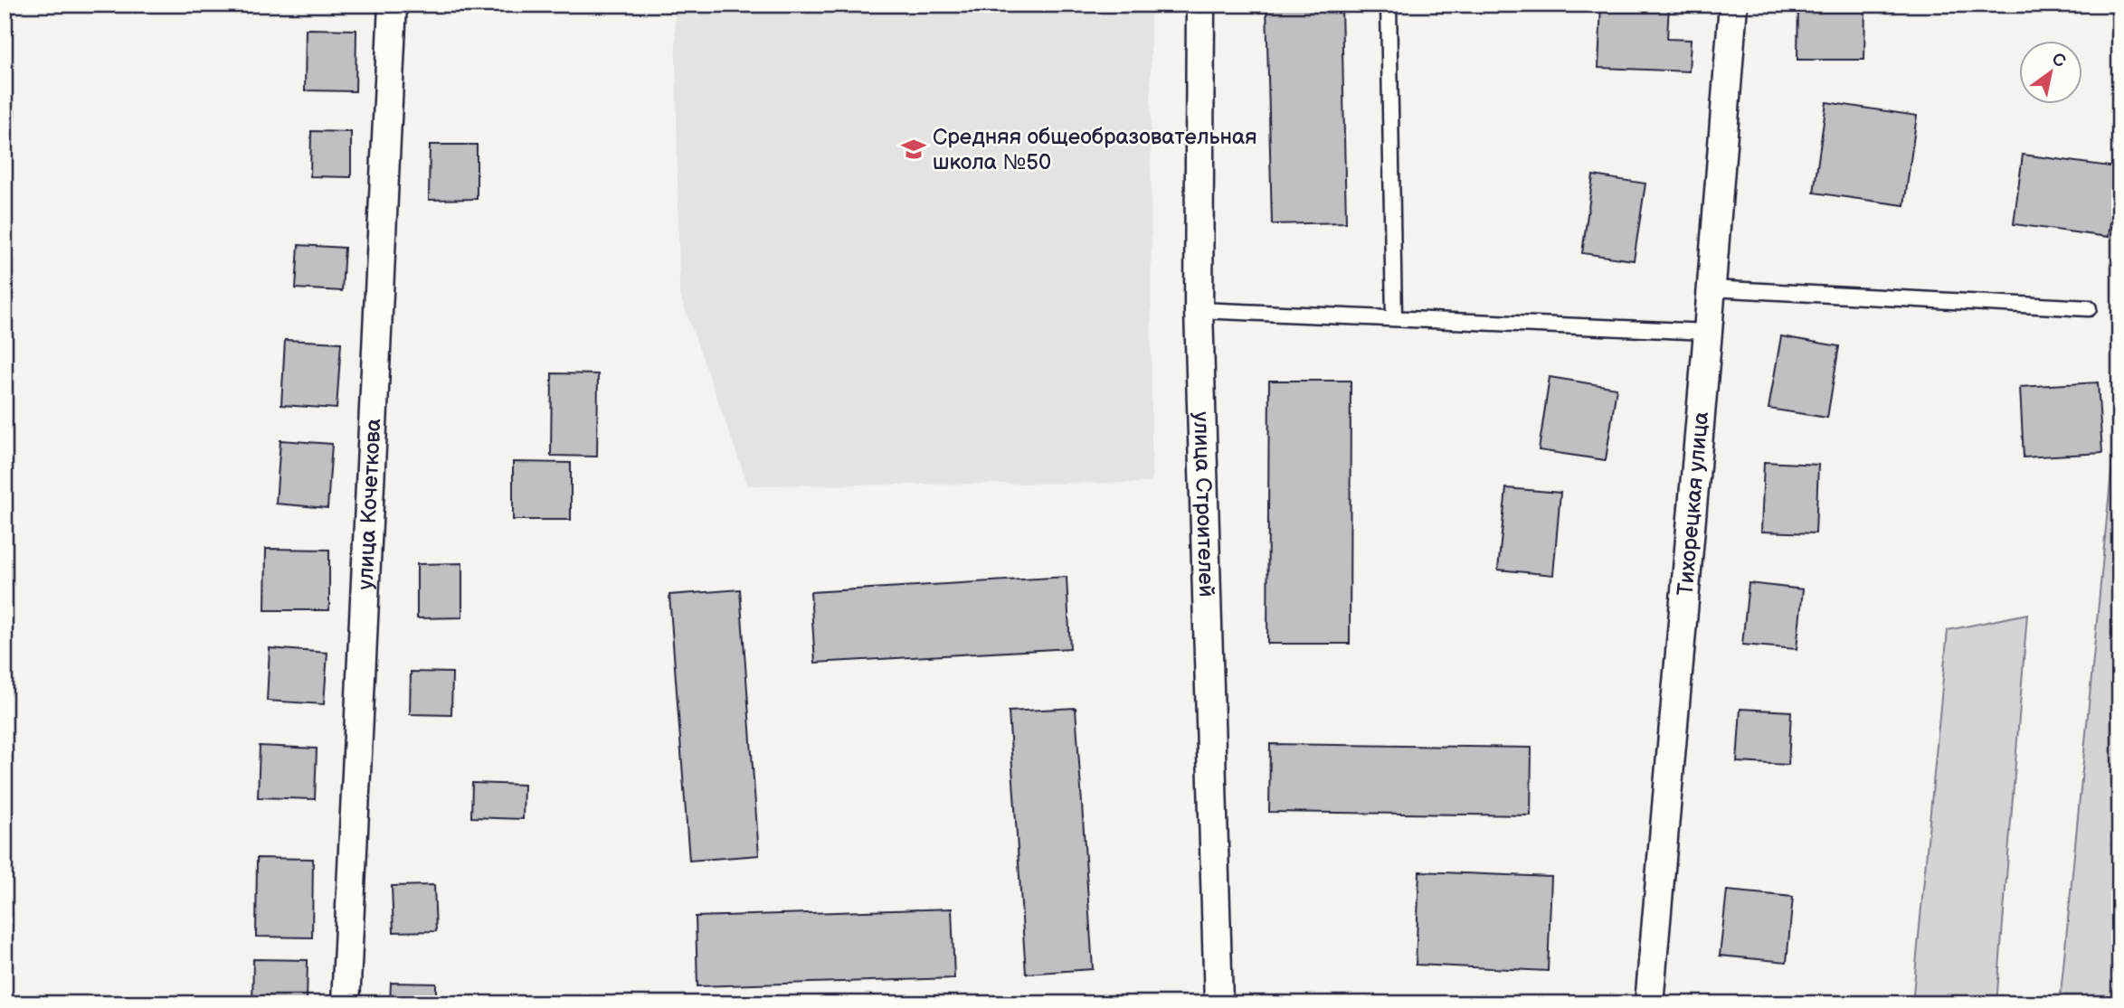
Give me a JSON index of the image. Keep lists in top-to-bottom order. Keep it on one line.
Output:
{"streets":{"street":["улица Кочеткова","улица Строителей","Тихорецкая улица"]},"places":{"school or university":["Средняя общеобразовательная школа №50"]},"north":"top right"}
